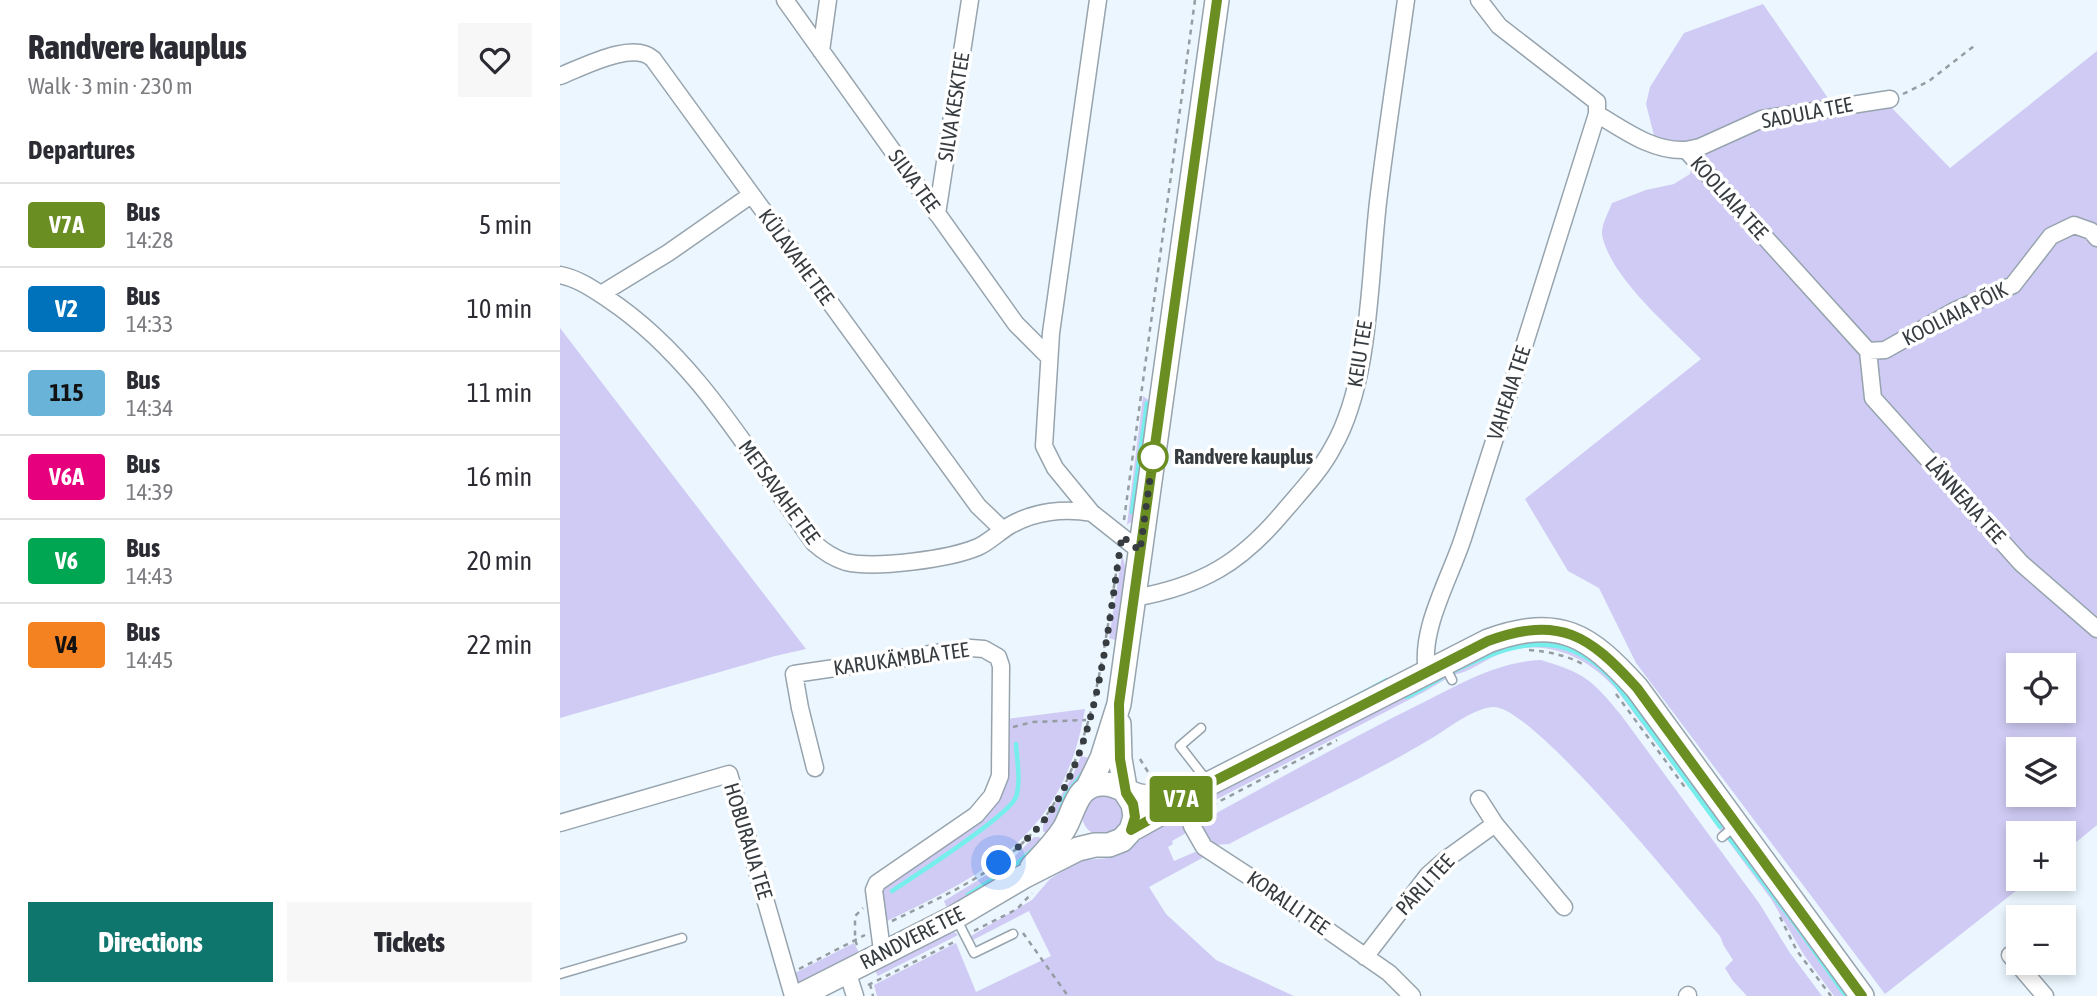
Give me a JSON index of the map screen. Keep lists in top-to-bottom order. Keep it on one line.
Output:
{"streets":{"street":["SILVA KESKTEE","SADULA TEE","SILVA TEE","KOOLIAIA TEE","KÜLAVAHE TEE","KOOLIAIA PÕIK","KEIU TEE","VAHEAIA TEE","METSAVAHE TEE","LÄNNEAIA TEE","KARUKÄMBLA TEE","HOBURAUA TEE","PÄRLI TEE","KORALLI TEE","RANDVERE TEE"]},"crossings":[["SILVA KESKTEE","SILVA TEE"],["SADULA TEE","KOOLIAIA TEE"],["KOOLIAIA TEE","KOOLIAIA PÕIK"],["KOOLIAIA TEE","VAHEAIA TEE"],["KOOLIAIA TEE","LÄNNEAIA TEE"],["KÜLAVAHE TEE","METSAVAHE TEE"],["KOOLIAIA PÕIK","LÄNNEAIA TEE"],["KEIU TEE","RANDVERE TEE"],["PÄRLI TEE","KORALLI TEE"]],"places":["Randvere kauplus"],"lines":["bus line V7A"],"page":{"heading":[["Randvere kauplus","Walk · 3 min · 230 m"],"Departures"],"on_map":"V7A","list":[{"mark":"V7A","name":"Bus","note":"14:28","value":"5 min"},{"mark":"V2","name":"Bus","note":"14:33","value":"10 min"},{"mark":"115","name":"Bus","note":"14:34","value":"11 min"},{"mark":"V6A","name":"Bus","note":"14:39","value":"16 min"},{"mark":"V6","name":"Bus","note":"14:43","value":"20 min"},{"mark":"V4","name":"Bus","note":"14:45","value":"22 min"}],"map_buttons":["+","−"],"buttons":["Directions","Tickets"]}}
